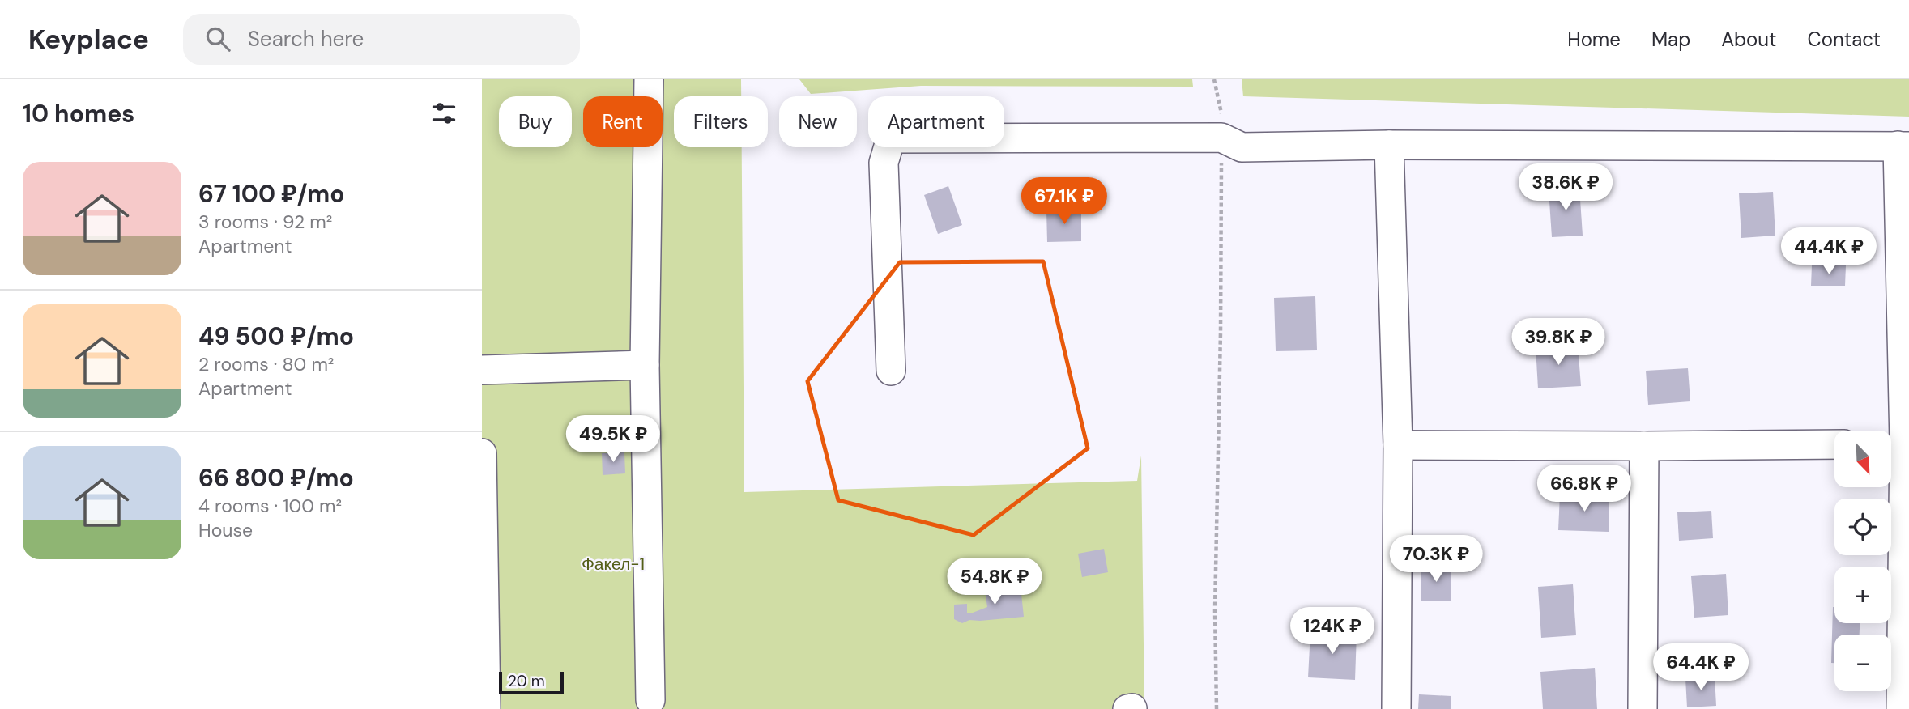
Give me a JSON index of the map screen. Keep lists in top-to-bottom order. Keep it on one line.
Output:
{"parks":["Факел-1"],"scale_bar":"20 m","north":"bottom right","page":{"header":"Keyplace","search":"Search here","nav":["Home","Map","About","Contact"],"heading":"10 homes","chip":["Buy","Rent","Filters","New","Apartment"],"list":[{"name":"67 100 ₽/mo","note":"3 rooms · 92 m² · Apartment"},{"name":"49 500 ₽/mo","note":"2 rooms · 80 m² · Apartment"},{"name":"66 800 ₽/mo","note":"4 rooms · 100 m² · House"}],"price":["38.6K ₽","67.1K ₽","44.4K ₽","39.8K ₽","49.5K ₽","66.8K ₽","70.3K ₽","54.8K ₽","124K ₽","64.4K ₽"],"map_buttons":["+","−"],"scale":"20 m"}}
